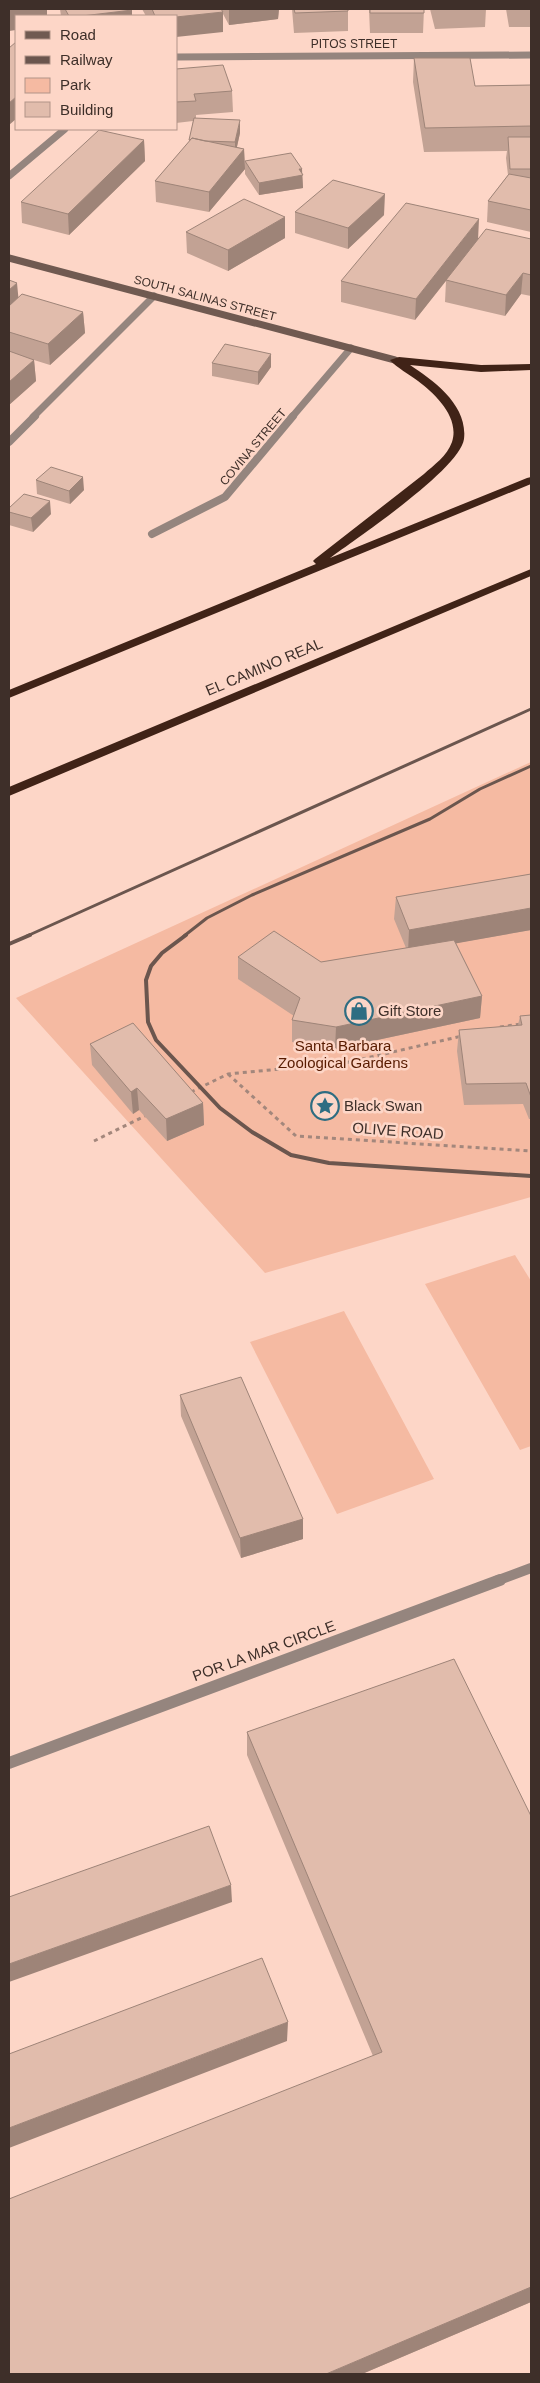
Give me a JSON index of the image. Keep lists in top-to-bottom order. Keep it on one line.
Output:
{"streets":{"highway":["EL CAMINO REAL"],"main road":["SOUTH SALINAS STREET"],"street":["PITOS STREET","COVINA STREET","POR LA MAR CIRCLE"],"path":["OLIVE ROAD"]},"crossings":[["SOUTH SALINAS STREET","COVINA STREET"]],"parks":["Santa Barbara Zoological Gardens"],"places":{"shop":["Gift Store"],"place":["Black Swan"]},"legend":["Road","Railway","Park","Building"]}
